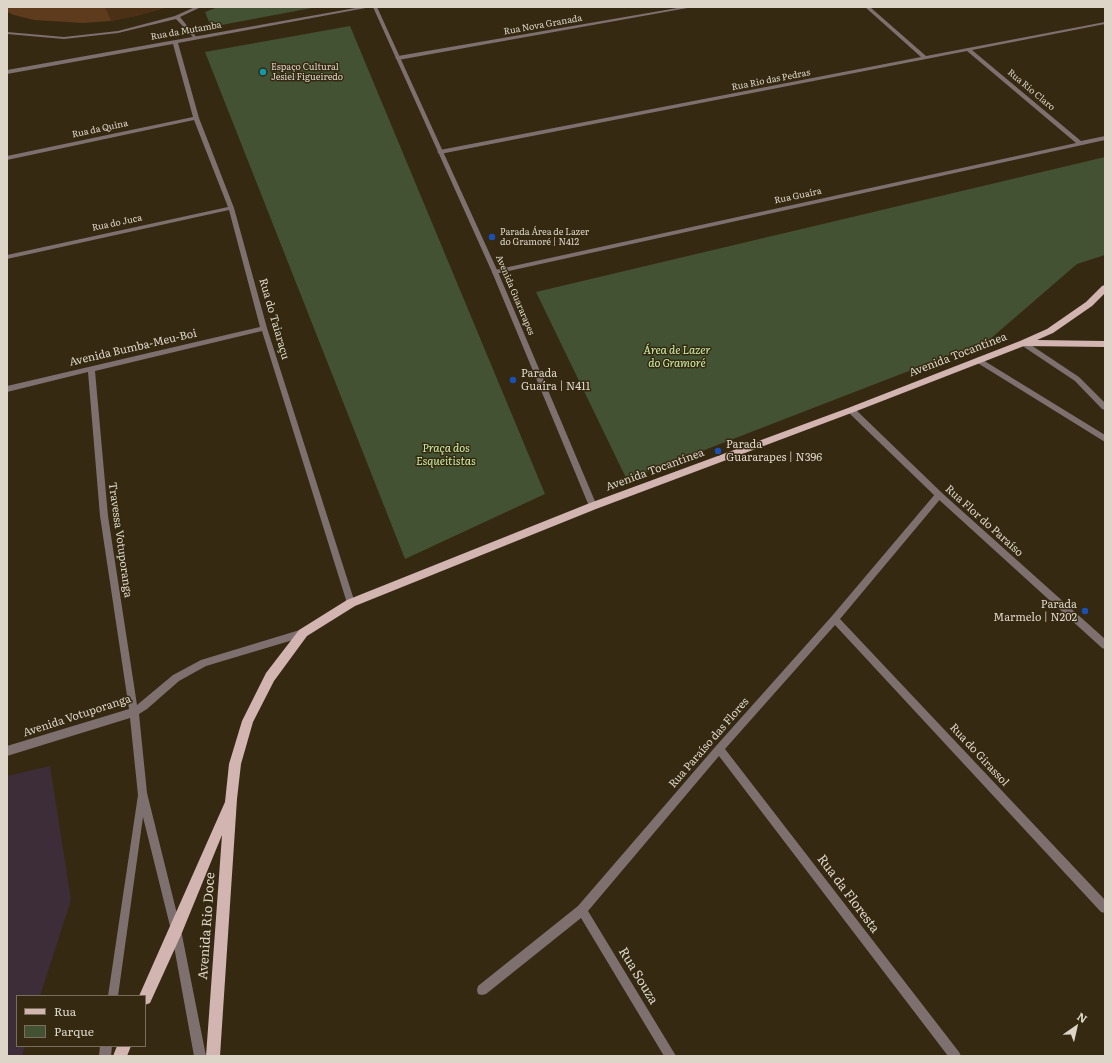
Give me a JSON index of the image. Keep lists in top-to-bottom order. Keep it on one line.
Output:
{"streets":{"main road":["Avenida Tocantínea","Avenida Rio Doce"],"street":["Rua Nova Granada","Rua da Mutamba","Rua Rio das Pedras","Rua Rio Claro","Rua da Quina","Rua Guaíra","Rua do Juca","Avenida Guararapes","Rua do Taiaraçu","Avenida Bumba-Meu-Boi","Rua Flor do Paraíso","Travessa Votuporanga","Avenida Votuporanga","Rua Paraíso das Flores","Rua do Girassol","Rua da Floresta","Rua Souza"]},"crossings":[["Rua Nova Granada","Avenida Guararapes"],["Rua da Mutamba","Rua do Taiaraçu"],["Rua Rio das Pedras","Rua Rio Claro"],["Rua Rio das Pedras","Avenida Guararapes"],["Rua Rio Claro","Rua Guaíra"],["Rua da Quina","Rua do Taiaraçu"],["Rua Guaíra","Avenida Guararapes"],["Rua do Juca","Rua do Taiaraçu"],["Avenida Guararapes","Avenida Tocantínea"],["Rua do Taiaraçu","Avenida Bumba-Meu-Boi"],["Rua do Taiaraçu","Avenida Tocantínea"],["Avenida Bumba-Meu-Boi","Travessa Votuporanga"],["Avenida Tocantínea","Rua Flor do Paraíso"],["Avenida Tocantínea","Avenida Votuporanga"],["Avenida Tocantínea","Avenida Rio Doce"],["Rua Flor do Paraíso","Rua Paraíso das Flores"],["Travessa Votuporanga","Avenida Votuporanga"],["Travessa Votuporanga","Avenida Rio Doce"],["Avenida Votuporanga","Avenida Rio Doce"],["Rua Paraíso das Flores","Rua do Girassol"],["Rua Paraíso das Flores","Rua da Floresta"],["Rua Paraíso das Flores","Rua Souza"]],"parks":["Área de Lazer do Gramoré","Praça dos Esqueitistas"],"places":["Espaço Cultural Jesiel Figueiredo","Parada Área de Lazer do Gramoré | N412","Parada Guaíra | N411","Parada Guararapes | N396","Parada Marmelo | N202"],"legend":["Rua","Parque"],"north":"top right"}
